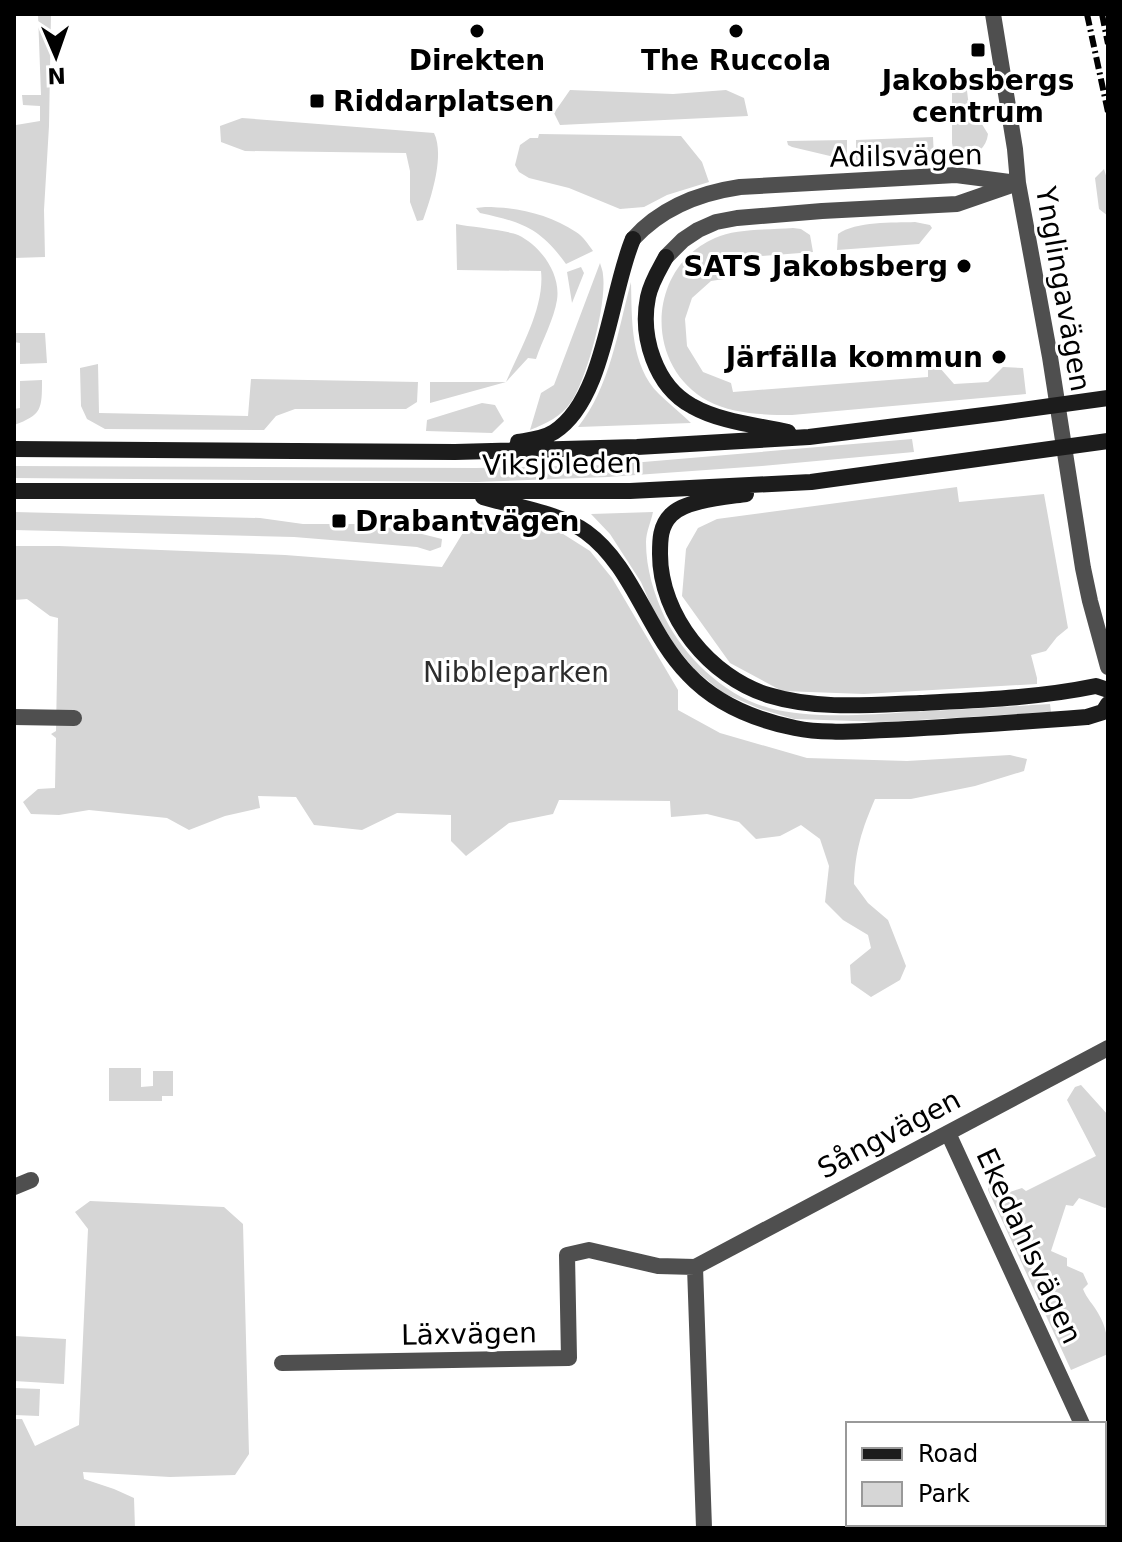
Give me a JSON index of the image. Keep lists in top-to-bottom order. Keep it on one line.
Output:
{"streets":{"main road":["Viksjöleden"],"street":["Adilsvägen","Ynglingavägen","Sångvägen","Ekedahlsvägen","Läxvägen"]},"crossings":[["Adilsvägen","Ynglingavägen"],["Sångvägen","Ekedahlsvägen"],["Sångvägen","Läxvägen"]],"parks":["Nibbleparken"],"places":{"other":["Direkten","The Ruccola","SATS Jakobsberg","Järfälla kommun"],"transit":["Jakobsbergs centrum","Riddarplatsen","Drabantvägen"]},"legend":["Road","Park"],"north":"bottom"}
